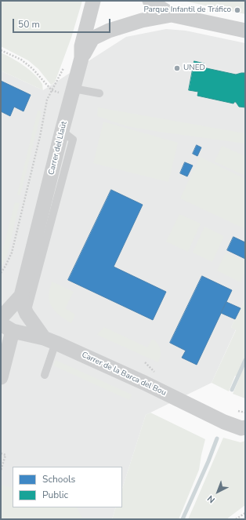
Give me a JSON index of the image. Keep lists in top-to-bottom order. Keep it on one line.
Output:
{"streets":{"street":["Carrer del Llaüt","Carrer de la Barca del Bou"]},"crossings":[["Carrer del Llaüt","Carrer de la Barca del Bou"]],"places":["Parque Infantil de Tráfico","UNED"],"legend":["Schools","Public"],"scale_bar":"50 m","north":"bottom left"}
